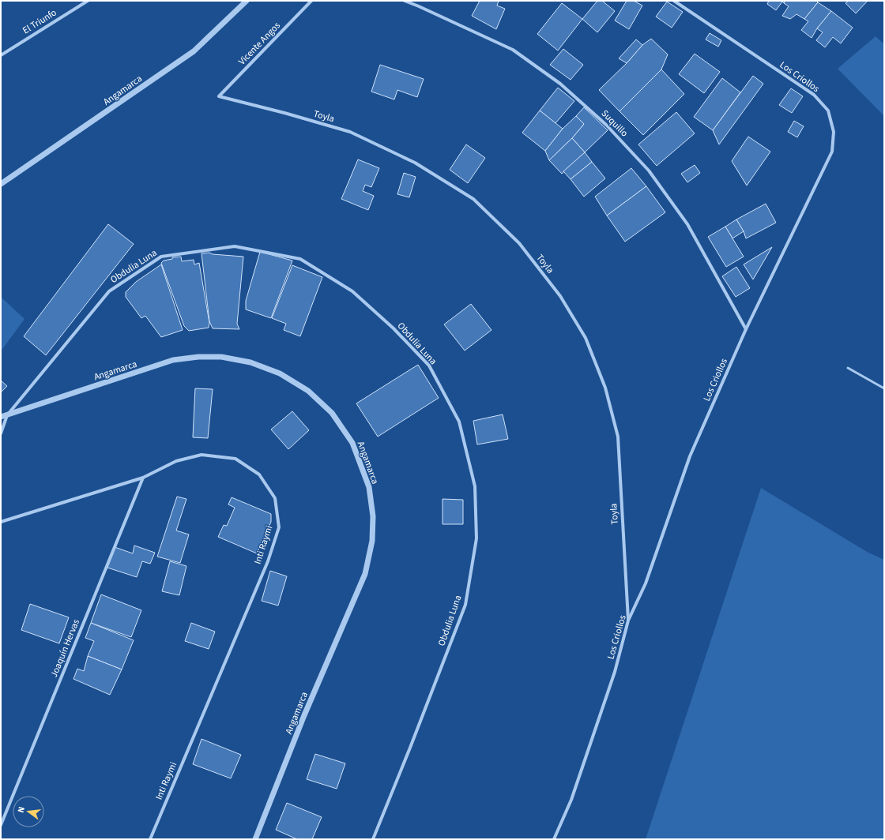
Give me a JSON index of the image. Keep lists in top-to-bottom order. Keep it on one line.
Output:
{"streets":{"street":["El Triunfo","Vicente Angos","Los Criollos","Angamarca","Toyla","Suquillo","Obdulia Luna","Inti Raymi","Joaquín Hervas"]},"crossings":[["Vicente Angos","Toyla"],["Los Criollos","Toyla"],["Los Criollos","Suquillo"],["Angamarca","Obdulia Luna"],["Inti Raymi","Joaquín Hervas"]],"north":"left"}
